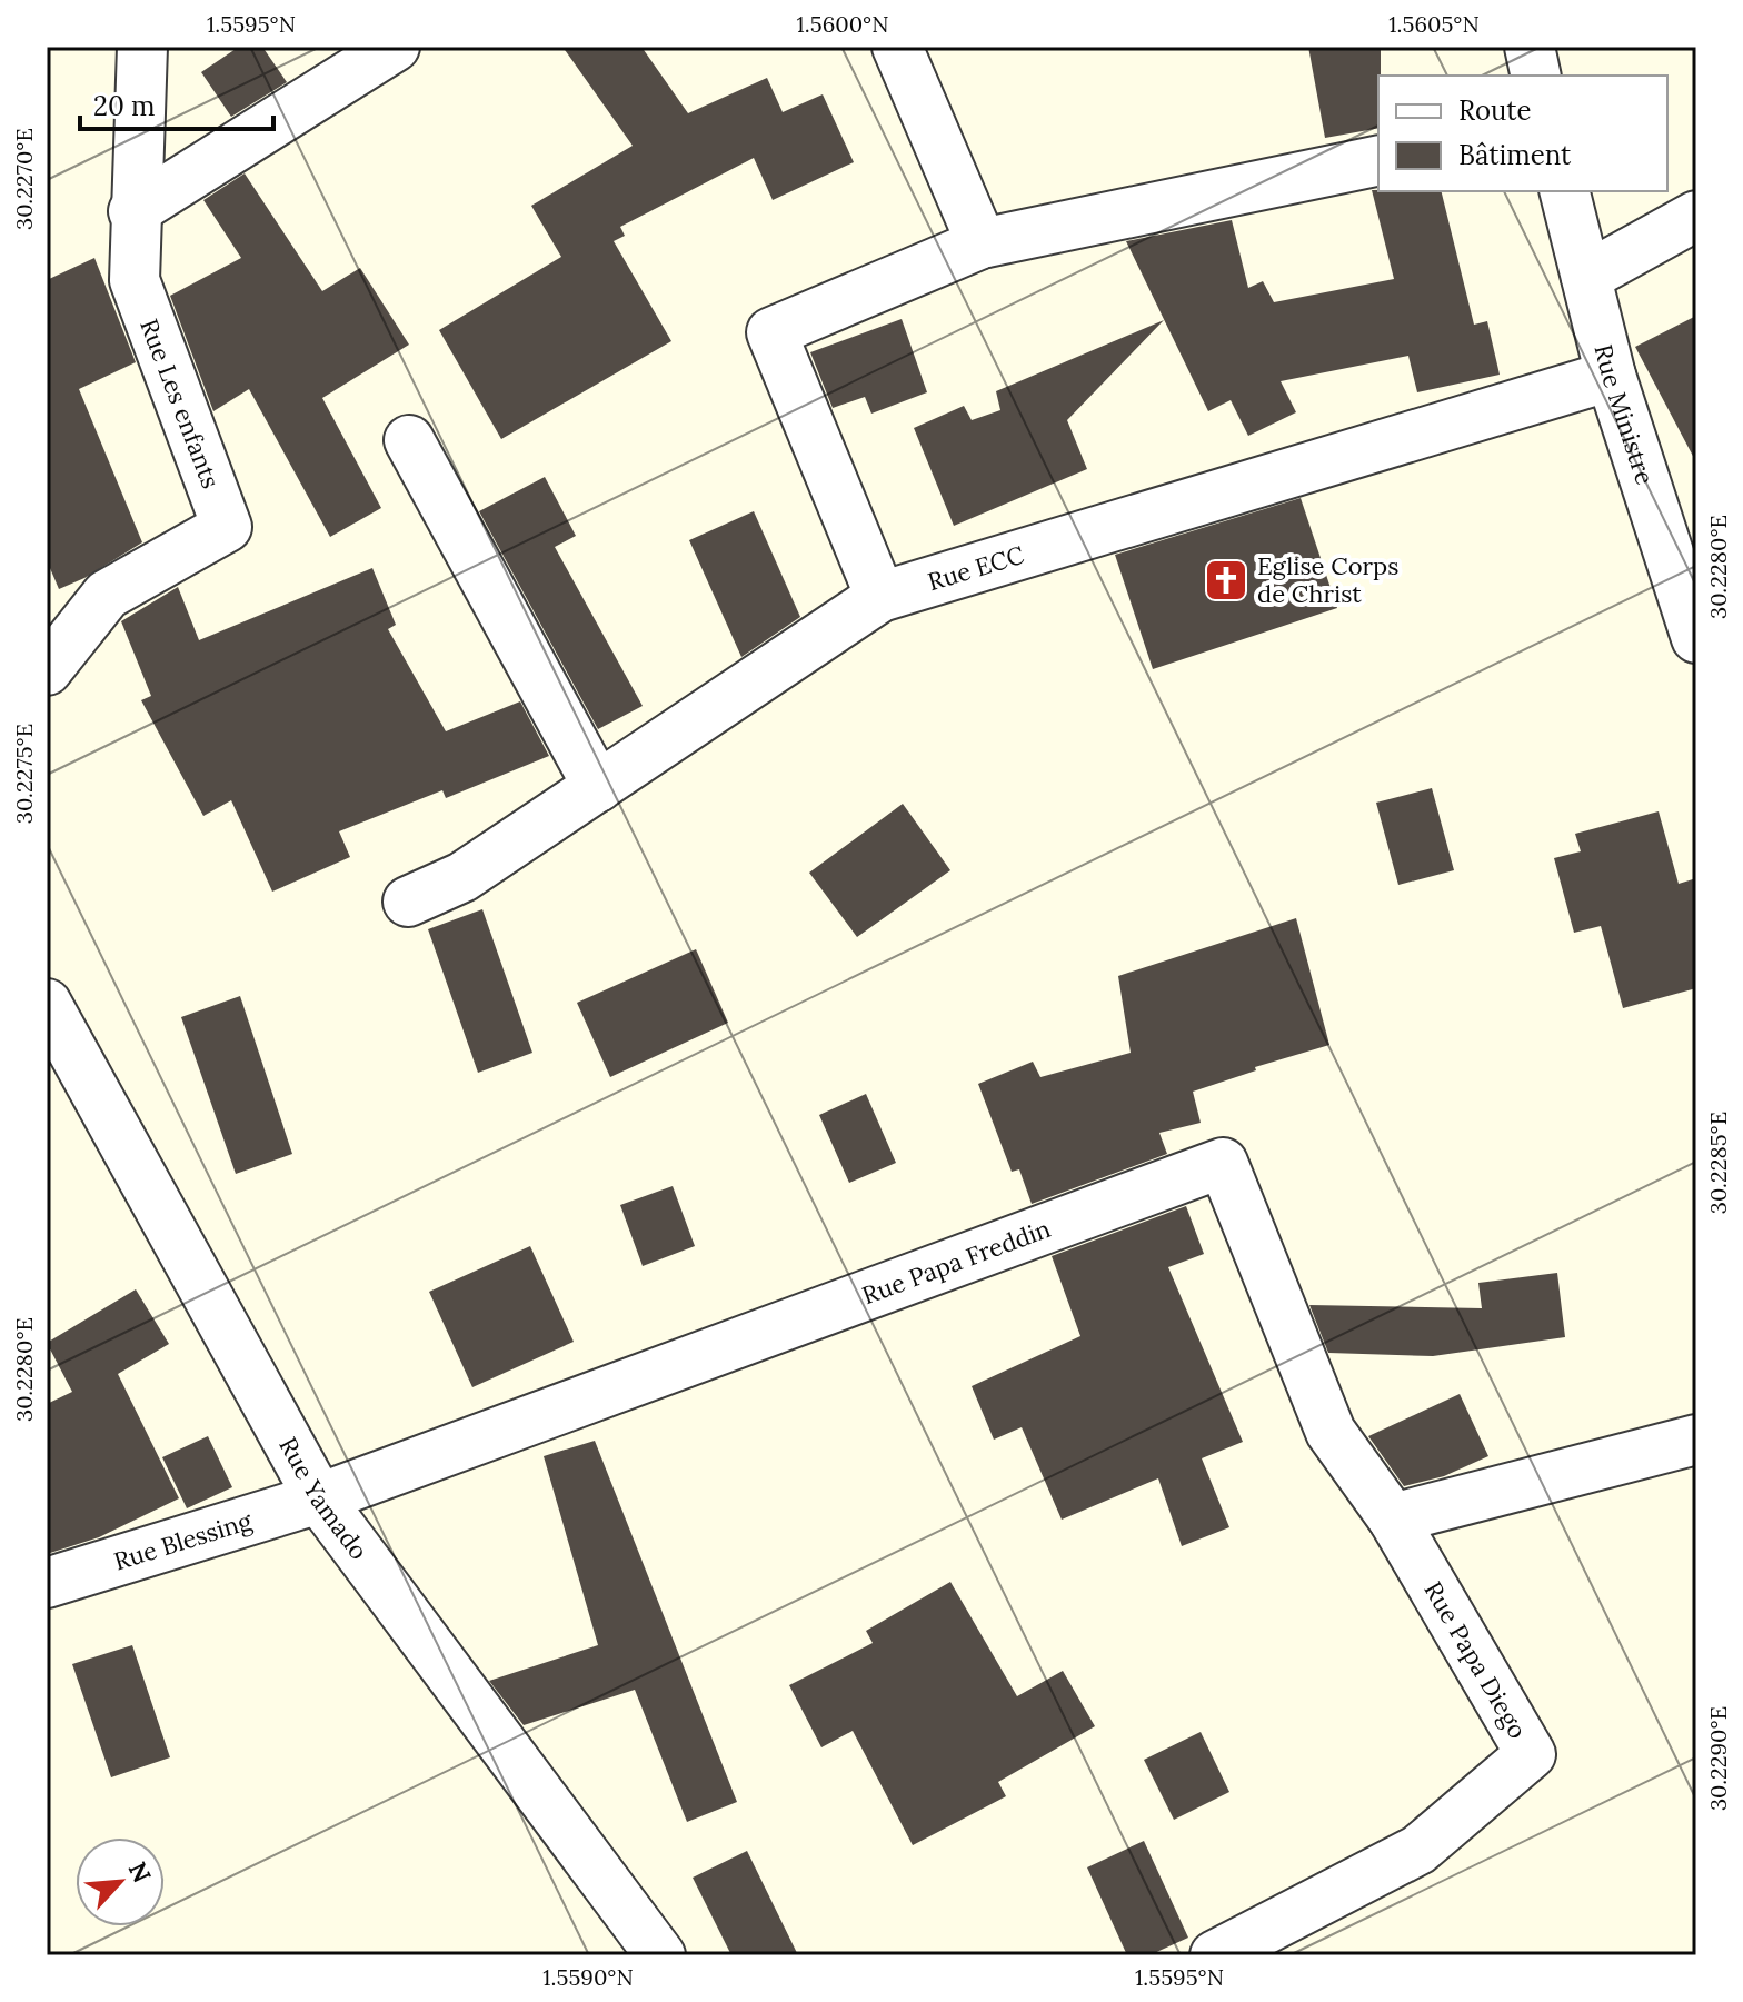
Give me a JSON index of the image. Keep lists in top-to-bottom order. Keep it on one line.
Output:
{"streets":{"street":["Rue Les enfants","Rue Ministre","Rue ECC","Rue Papa Freddin","Rue Yamado","Rue Blessing","Rue Papa Diego"]},"crossings":[["Rue Ministre","Rue ECC"],["Rue Papa Freddin","Rue Yamado"],["Rue Papa Freddin","Rue Blessing"],["Rue Papa Freddin","Rue Papa Diego"],["Rue Yamado","Rue Blessing"]],"places":{"church":["Eglise Corps de Christ"]},"legend":["Route","Bâtiment"],"scale_bar":"20 m","north":"top right","coordinates":["1.5595°N","1.5600°N","1.5605°N","30.2270°E","30.2280°E","30.2275°E","30.2285°E","30.2290°E","1.5590°N"]}
